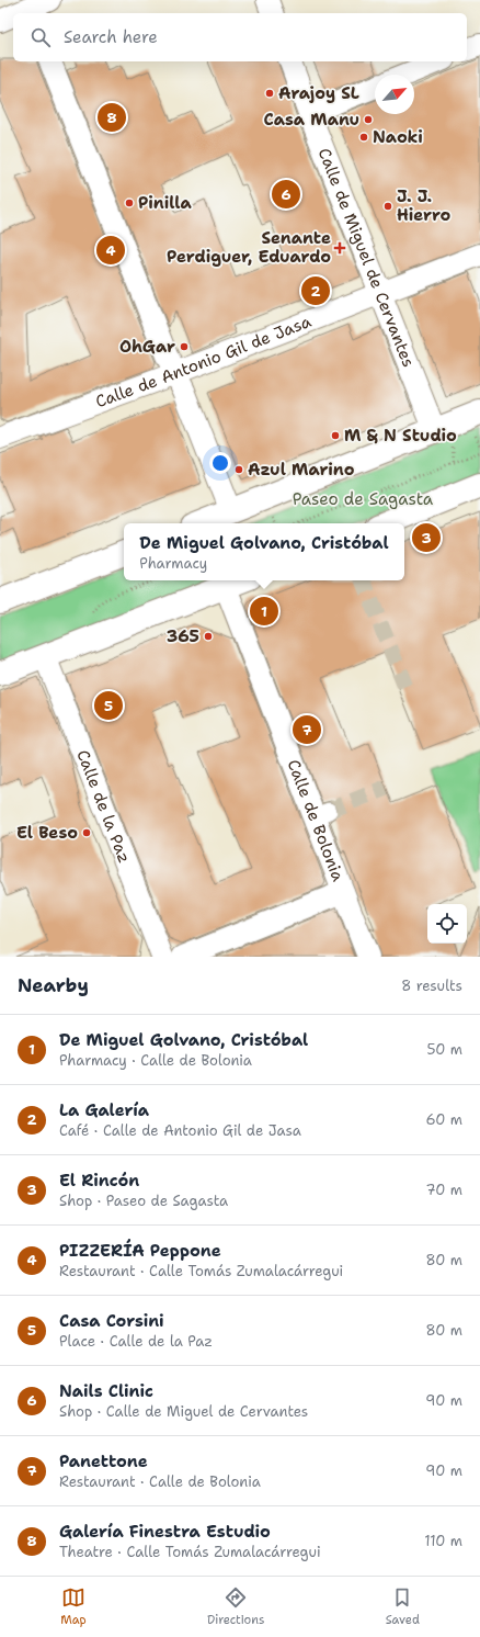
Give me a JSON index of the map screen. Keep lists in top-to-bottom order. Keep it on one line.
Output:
{"streets":{"street":["Calle de Miguel de Cervantes","Calle de Antonio Gil de Jasa","Calle de la Paz","Calle de Bolonia"]},"crossings":[["Calle de Miguel de Cervantes","Calle de Antonio Gil de Jasa"]],"parks":["Paseo de Sagasta"],"places":{"other":["Arajoy SL","Casa Manu","Naoki","Pinilla","J. J. Hierro","OhGar","M & N Studio","Azul Marino","365","El Beso"],"health":["Senante Perdiguer, Eduardo"]},"north":"top right","page":{"search":"Search here","pins":["8","6","4","2","3","1","5","7"],"popup":["De Miguel Golvano, Cristóbal","Pharmacy"],"heading":["Nearby","8 results"],"list":[{"mark":"1","name":"De Miguel Golvano, Cristóbal","note":"Pharmacy · Calle de Bolonia","value":"50 m"},{"mark":"2","name":"La Galería","note":"Café · Calle de Antonio Gil de Jasa","value":"60 m"},{"mark":"3","name":"El Rincón","note":"Shop · Paseo de Sagasta","value":"70 m"},{"mark":"4","name":"PIZZERÍA Peppone","note":"Restaurant · Calle Tomás Zumalacárregui","value":"80 m"},{"mark":"5","name":"Casa Corsini","note":"Place · Calle de la Paz","value":"80 m"},{"mark":"6","name":"Nails Clinic","note":"Shop · Calle de Miguel de Cervantes","value":"90 m"},{"mark":"7","name":"Panettone","note":"Restaurant · Calle de Bolonia","value":"90 m"},{"mark":"8","name":"Galería Finestra Estudio","note":"Theatre · Calle Tomás Zumalacárregui","value":"110 m"}],"nav":["Map","Directions","Saved"]}}
